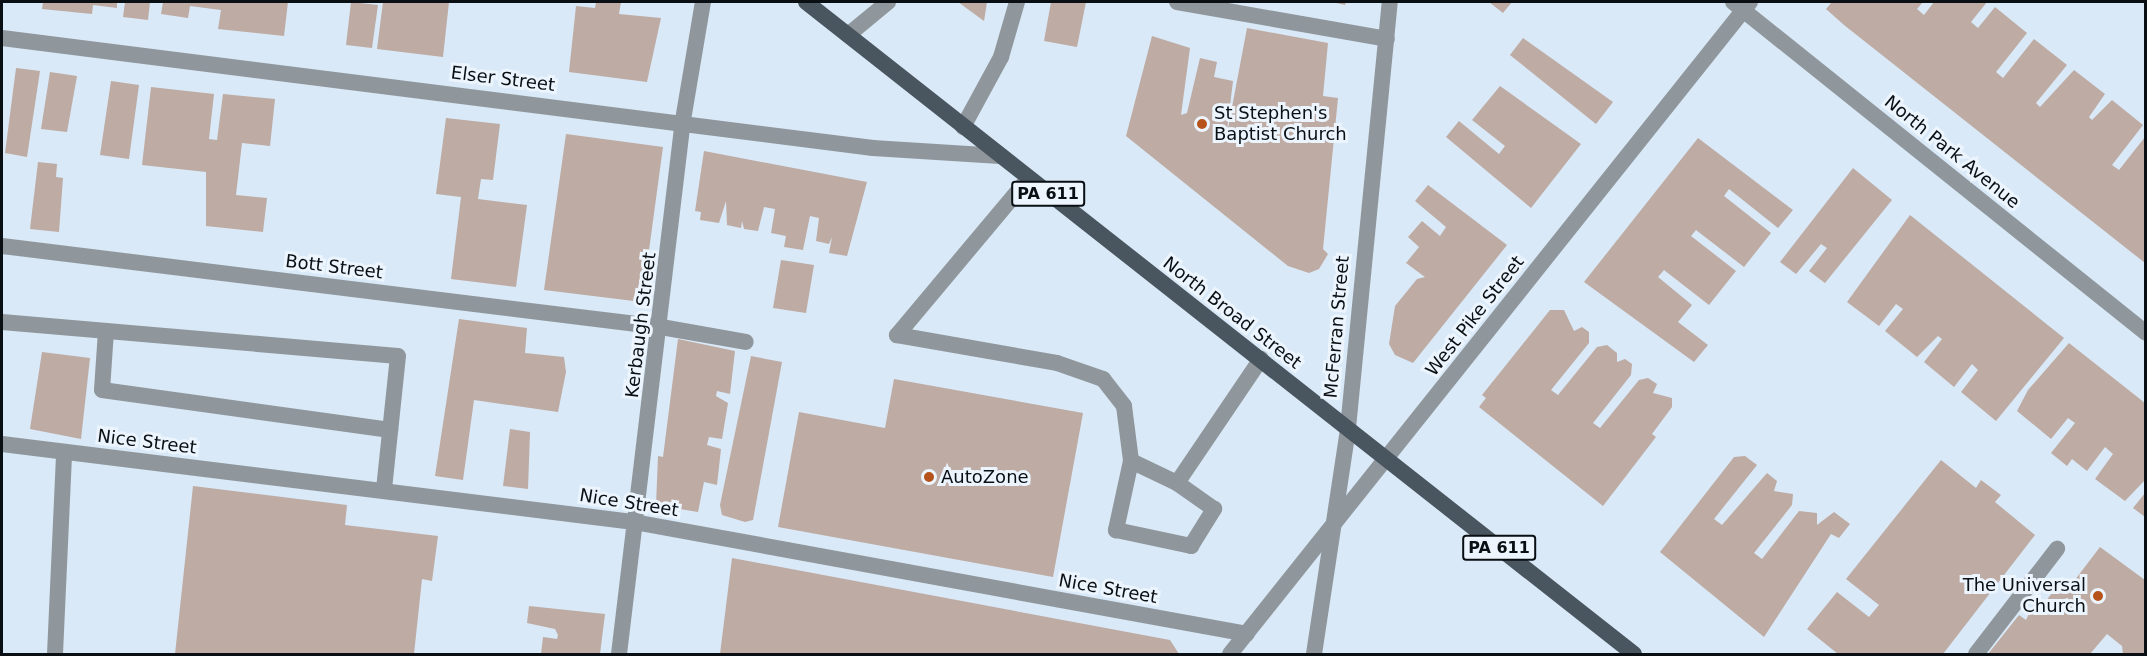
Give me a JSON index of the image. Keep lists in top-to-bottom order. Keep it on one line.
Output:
{"streets":{"main road":["PA 611","North Broad Street"],"street":["Elser Street","North Park Avenue","Bott Street","West Pike Street","Kerbaugh Street","McFerran Street","Nice Street"]},"crossings":[["Elser Street","North Broad Street"],["Elser Street","Kerbaugh Street"],["North Park Avenue","West Pike Street"],["Bott Street","Kerbaugh Street"],["North Broad Street","West Pike Street"],["North Broad Street","McFerran Street"],["West Pike Street","McFerran Street"],["West Pike Street","Nice Street"],["Kerbaugh Street","Nice Street"]],"places":["St Stephen's Baptist Church","AutoZone","The Universal Church"]}
